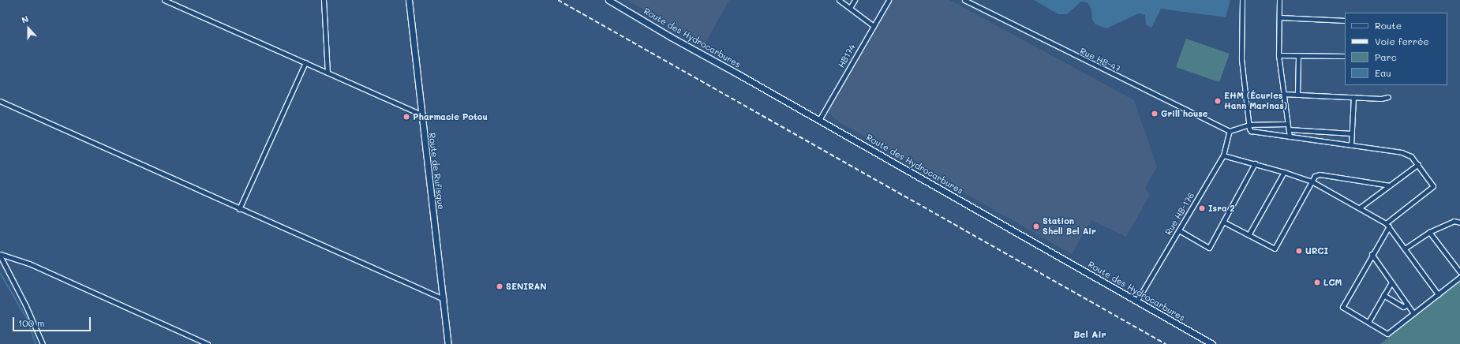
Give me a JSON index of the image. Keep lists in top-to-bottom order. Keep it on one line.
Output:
{"streets":{"street":["Route des Hydrocarbures","HB174","Rue HB-47","Route de Rufisque","Rue HB-176"]},"crossings":[["Route des Hydrocarbures","HB174"],["Route des Hydrocarbures","Rue HB-176"],["Rue HB-47","Rue HB-176"]],"districts":["Bel Air"],"places":["EHM (Écuries Hann Marinas)","Grill house","Pharmacie Potou","Isra 2","Station Shell Bel Air","URCI","LCM","SENIRAN"],"legend":["Route","Voie ferrée","Parc","Eau"],"scale_bar":"100 m","north":"top"}
